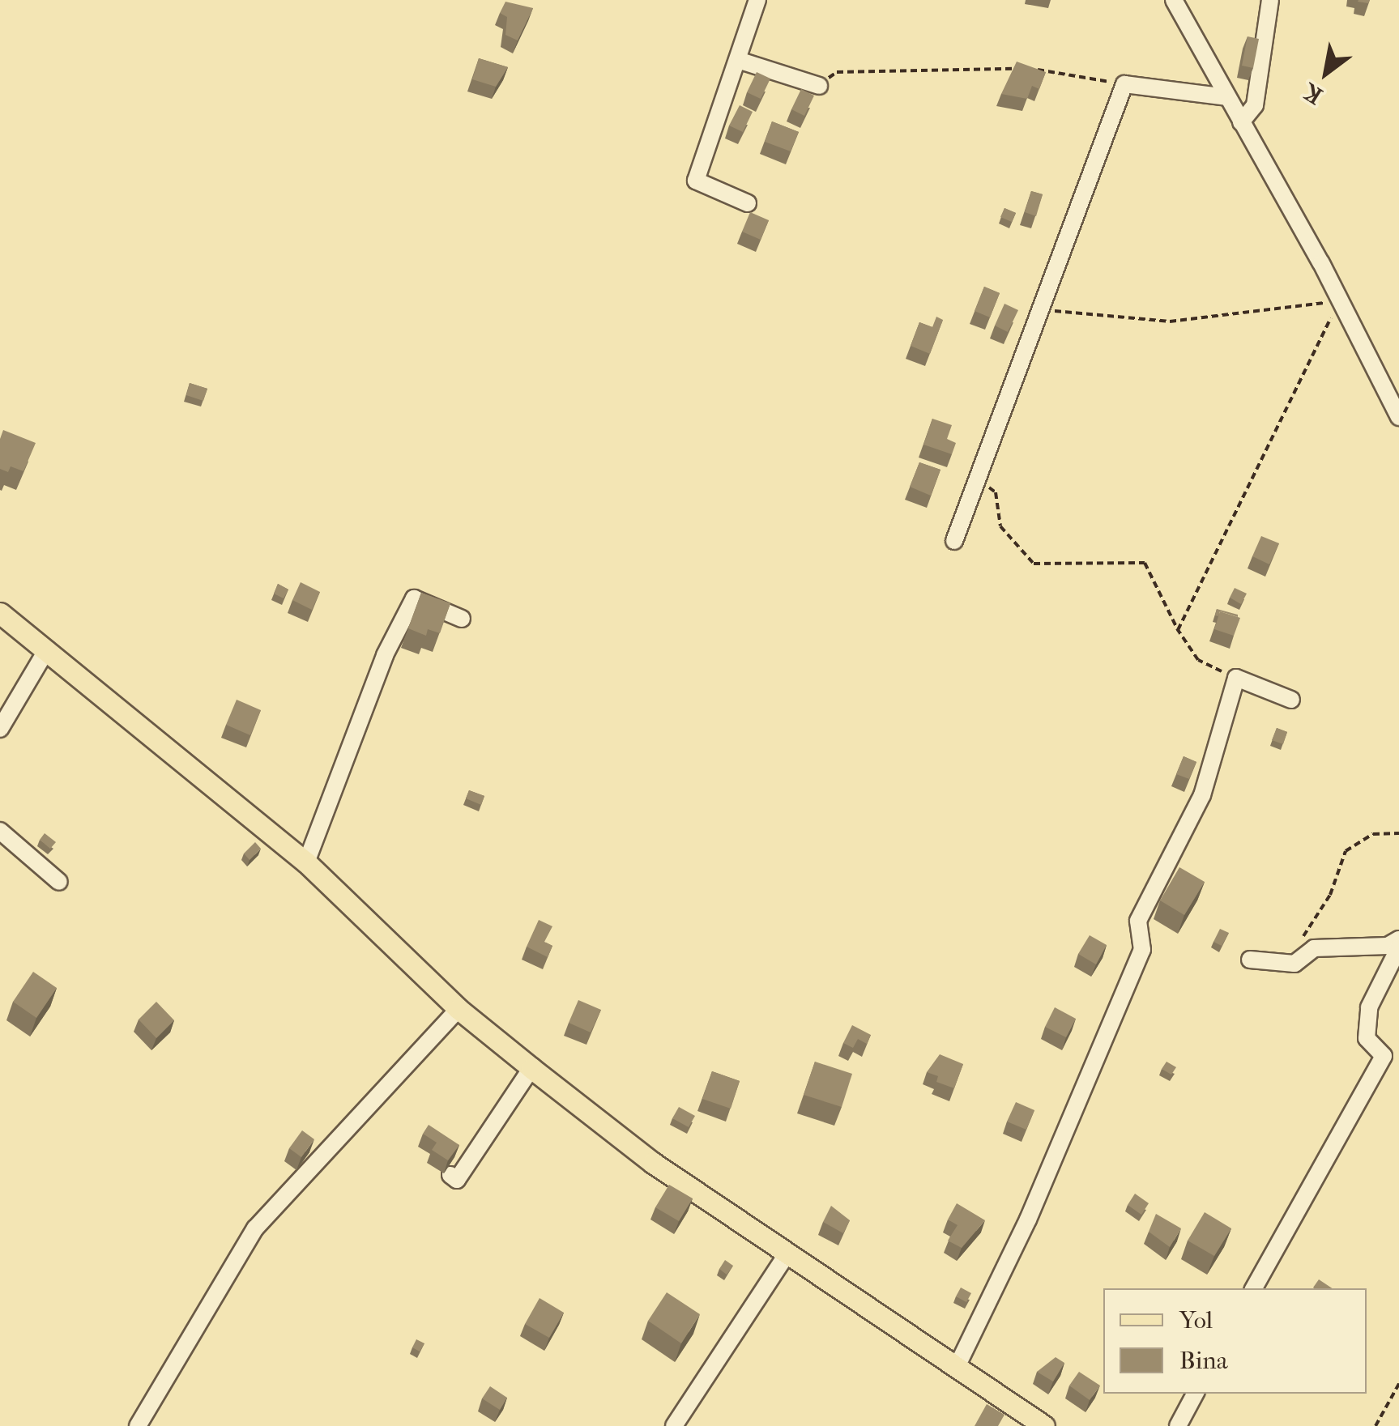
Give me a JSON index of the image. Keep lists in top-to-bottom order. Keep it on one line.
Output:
{"legend":["Yol","Bina"],"north":"bottom left"}
